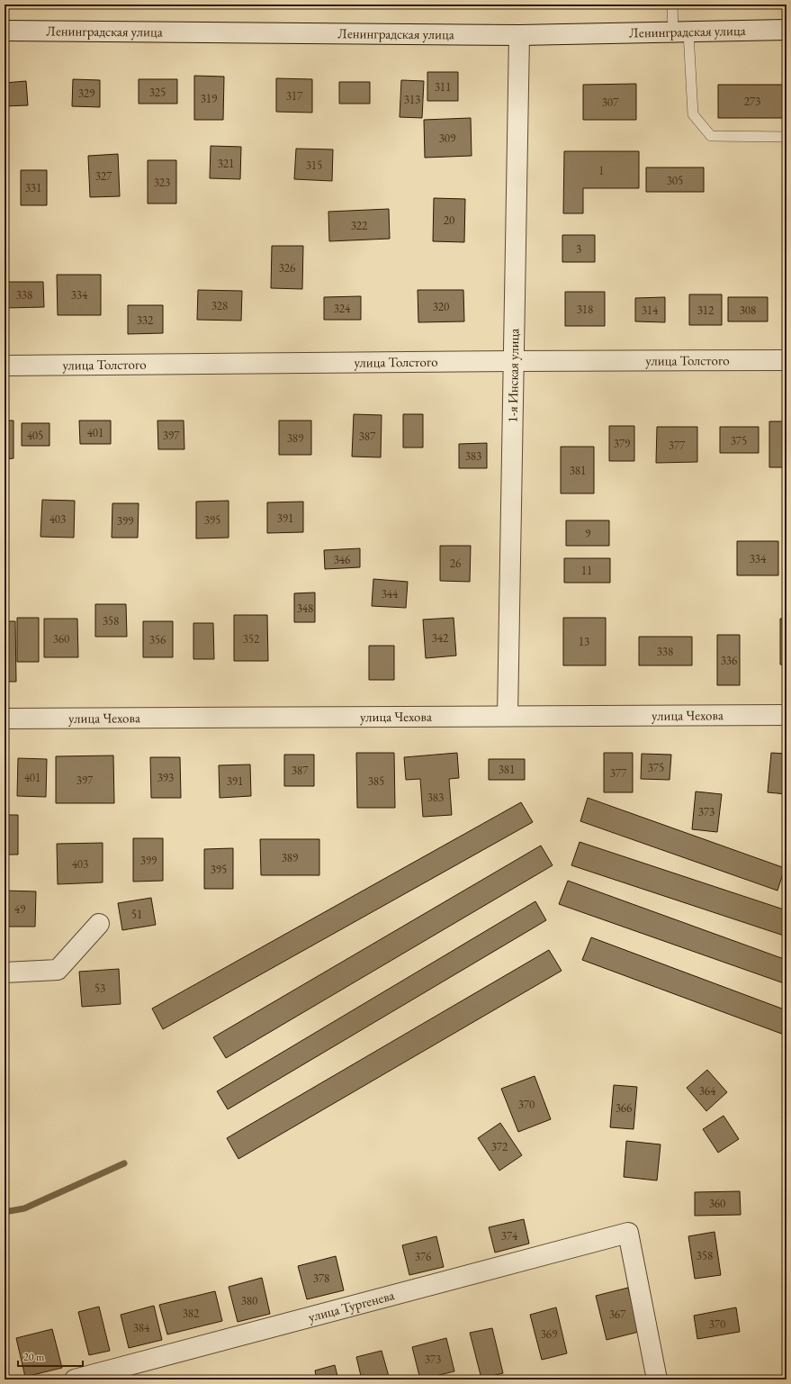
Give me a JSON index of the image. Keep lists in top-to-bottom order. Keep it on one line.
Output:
{"streets":{"street":["Ленинградская улица","улица Толстого","1-я Инская улица","улица Чехова","улица Тургенева"]},"crossings":[["Ленинградская улица","1-я Инская улица"],["улица Толстого","1-я Инская улица"],["1-я Инская улица","улица Чехова"]],"house_numbers":["311","325","329","317","319","313","273","307","309","321","315","1","327","305","323","331","20","322","3","326","338","334","328","320","324","318","314","312","308","332","401","405","397","387","389","375","379","377","383","381","391","403","395","399","9","334","346","26","11","344","348","358","342","360","352","356","13","338","336","375","381","387","377","401","393","397","391","385","383","373","389","399","403","395","49","51","53","364","370","366","372","360","374","358","376","378","380","382","367","370","384","369","373"],"scale_bar":"20 m"}
